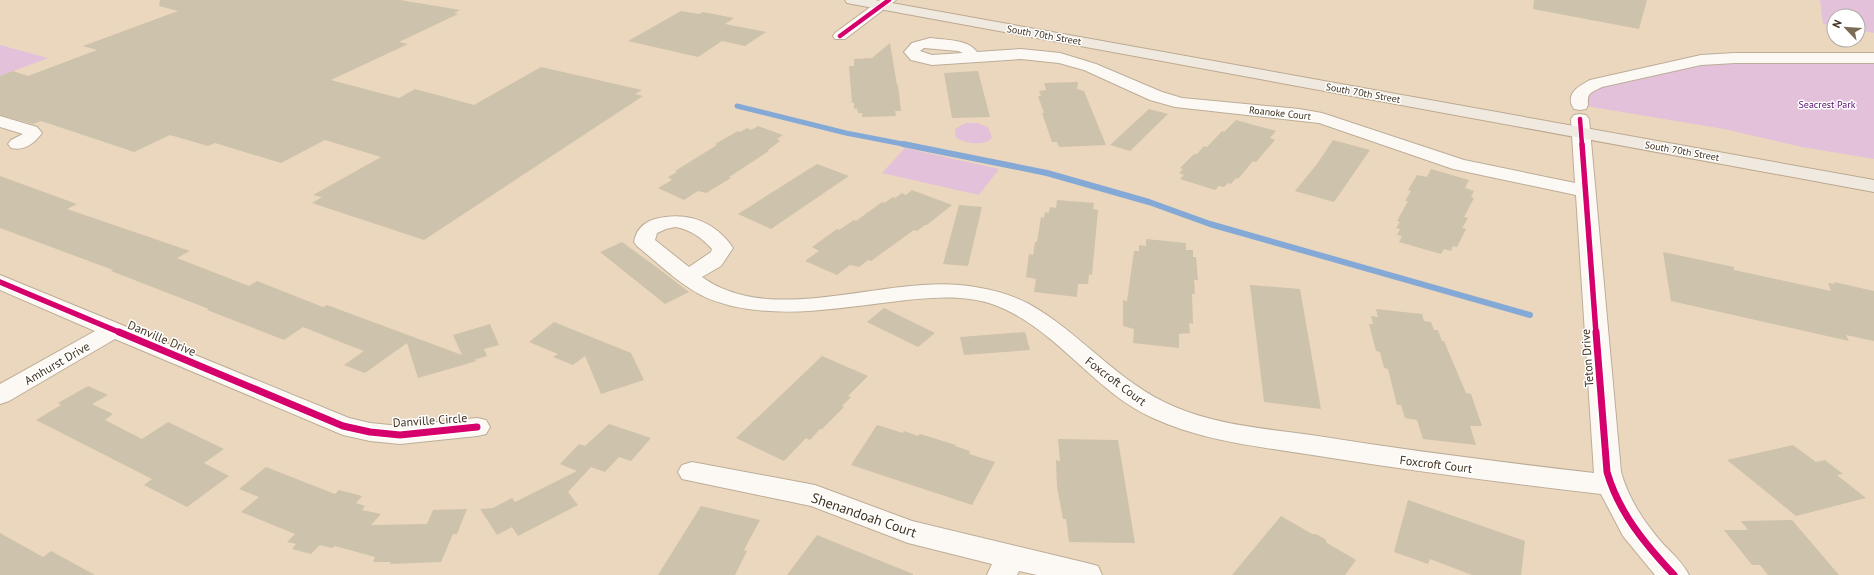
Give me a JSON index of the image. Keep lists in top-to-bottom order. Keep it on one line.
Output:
{"streets":{"main road":["South 70th Street"],"street":["Roanoke Court","Danville Drive","Teton Drive","Amhurst Drive","Foxcroft Court","Danville Circle","Shenandoah Court"]},"crossings":[["South 70th Street","Teton Drive"],["Roanoke Court","Teton Drive"],["Danville Drive","Amhurst Drive"],["Danville Drive","Danville Circle"],["Teton Drive","Foxcroft Court"]],"parks":["Seacrest Park"],"north":"top left"}
